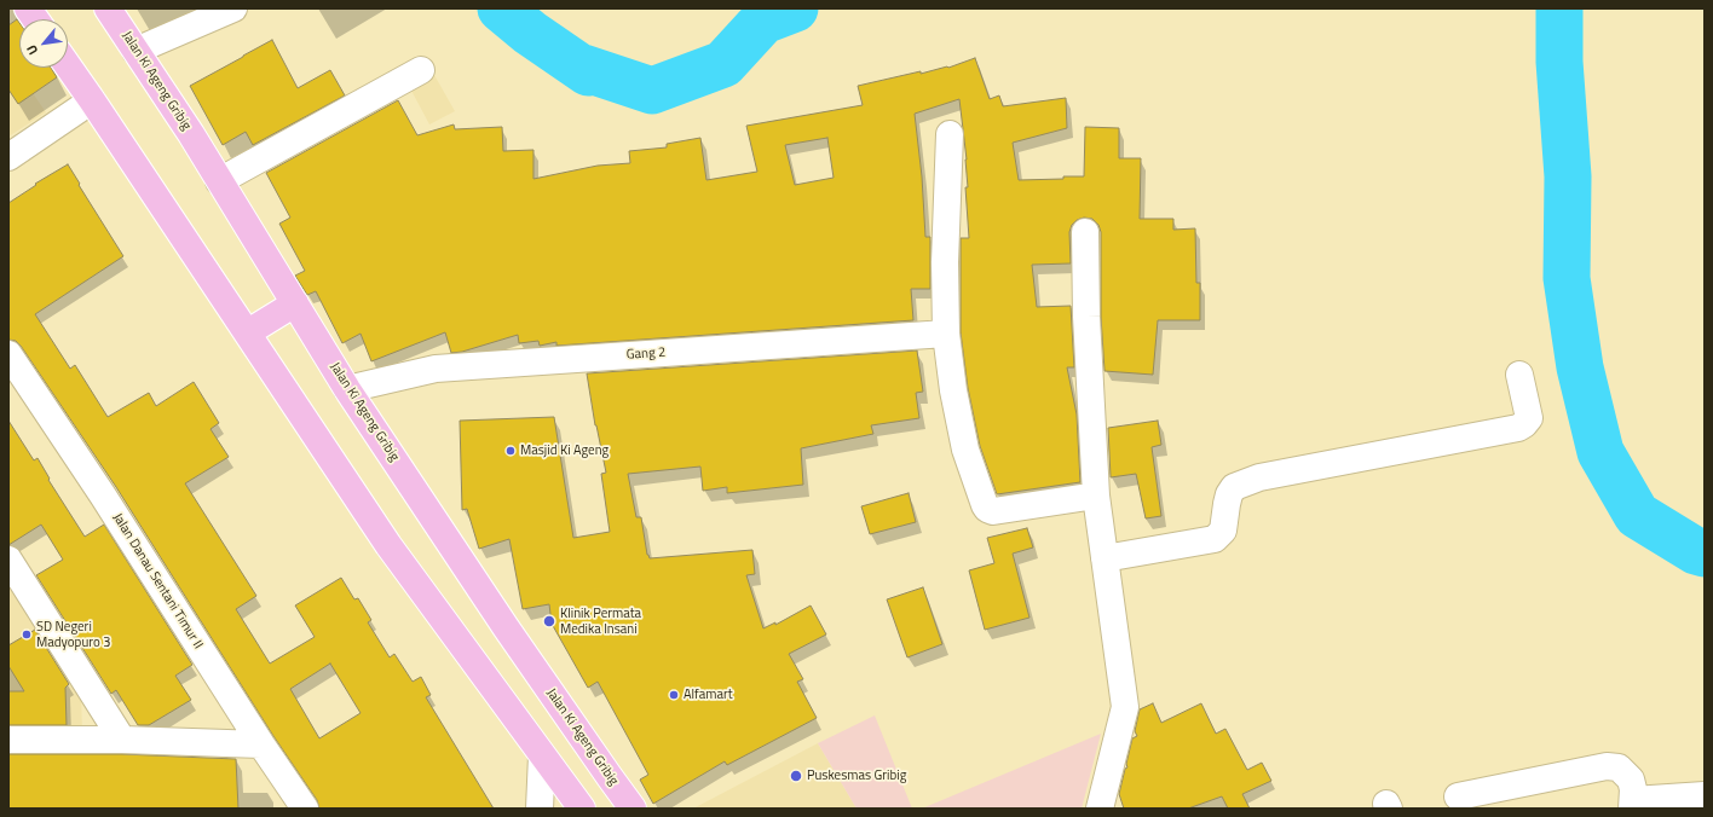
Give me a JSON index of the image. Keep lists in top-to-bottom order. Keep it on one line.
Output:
{"streets":{"main road":["Jalan Ki Ageng Gribig"],"street":["Gang 2","Jalan Danau Sentani Timur II"]},"crossings":[["Jalan Ki Ageng Gribig","Gang 2"]],"places":["Masjid Ki Ageng","Klinik Permata Medika Insani","SD Negeri Madyopuro 3","Alfamart","Puskesmas Gribig"],"north":"bottom left"}
